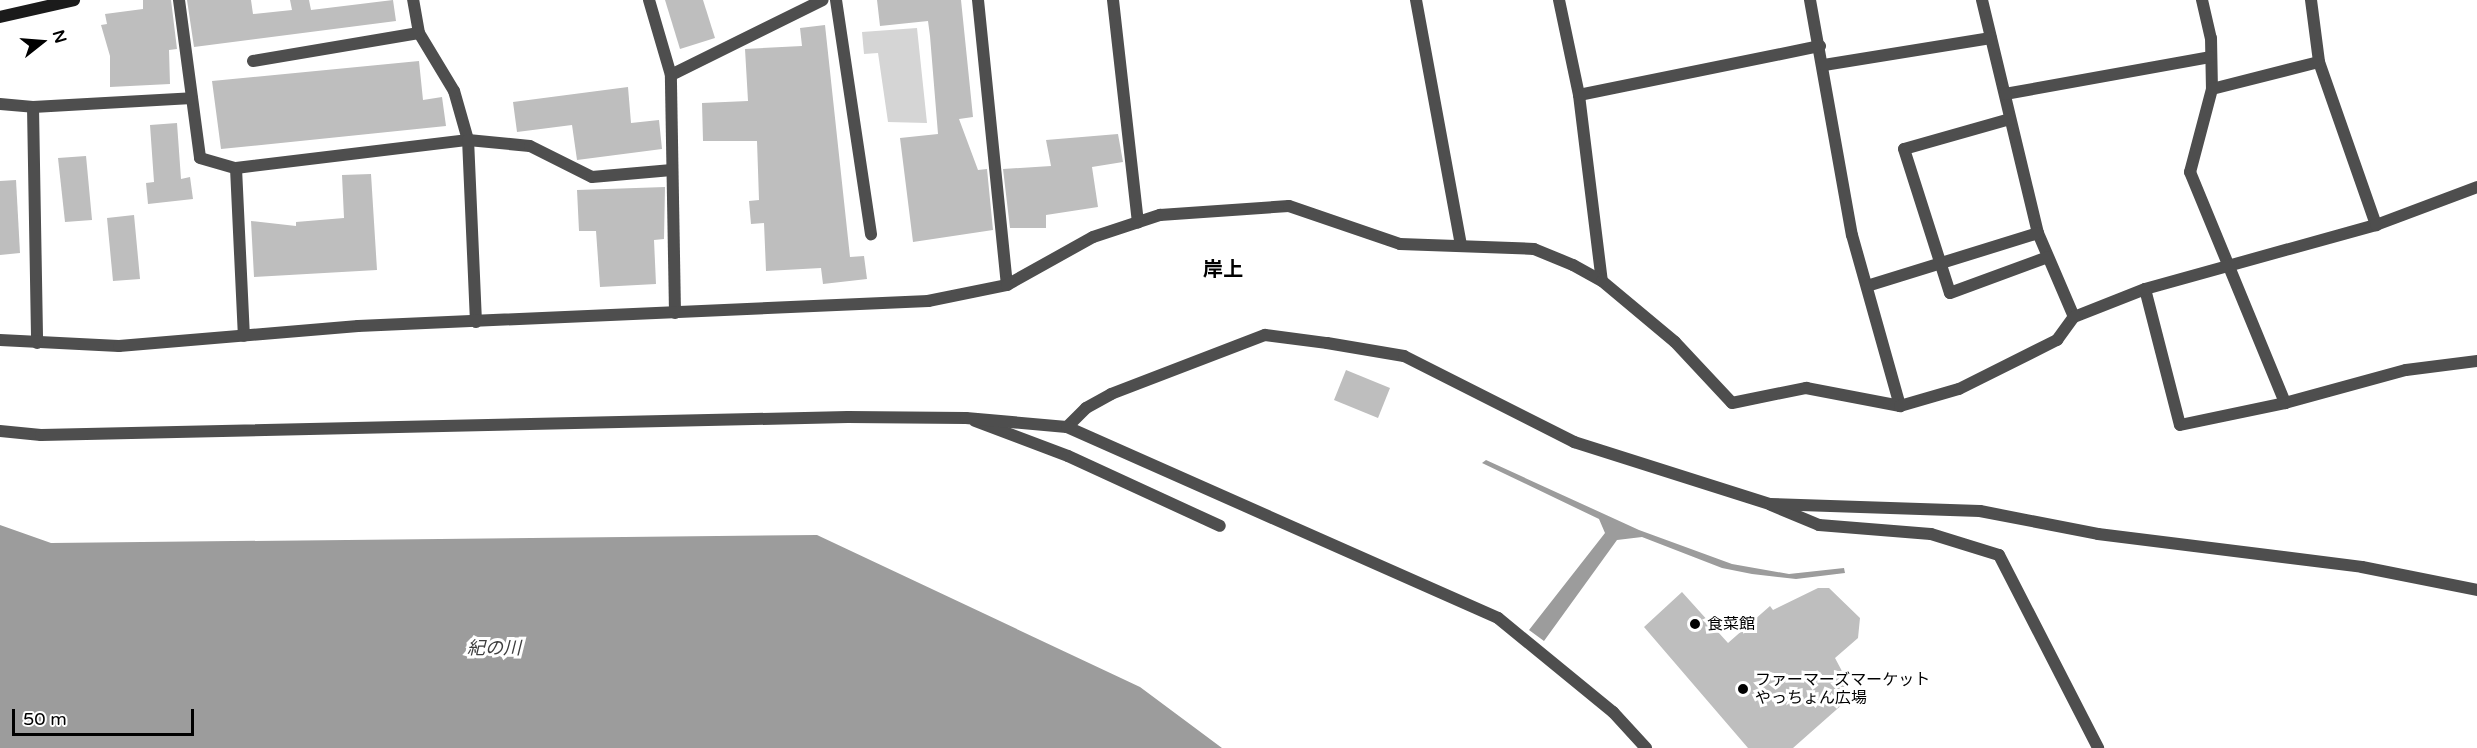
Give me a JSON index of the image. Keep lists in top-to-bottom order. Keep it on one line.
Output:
{"districts":["岸上"],"water":["紀の川"],"places":["食菜館","ファーマーズマーケット やっちょん広場"],"scale_bar":"50 m","north":"right"}
